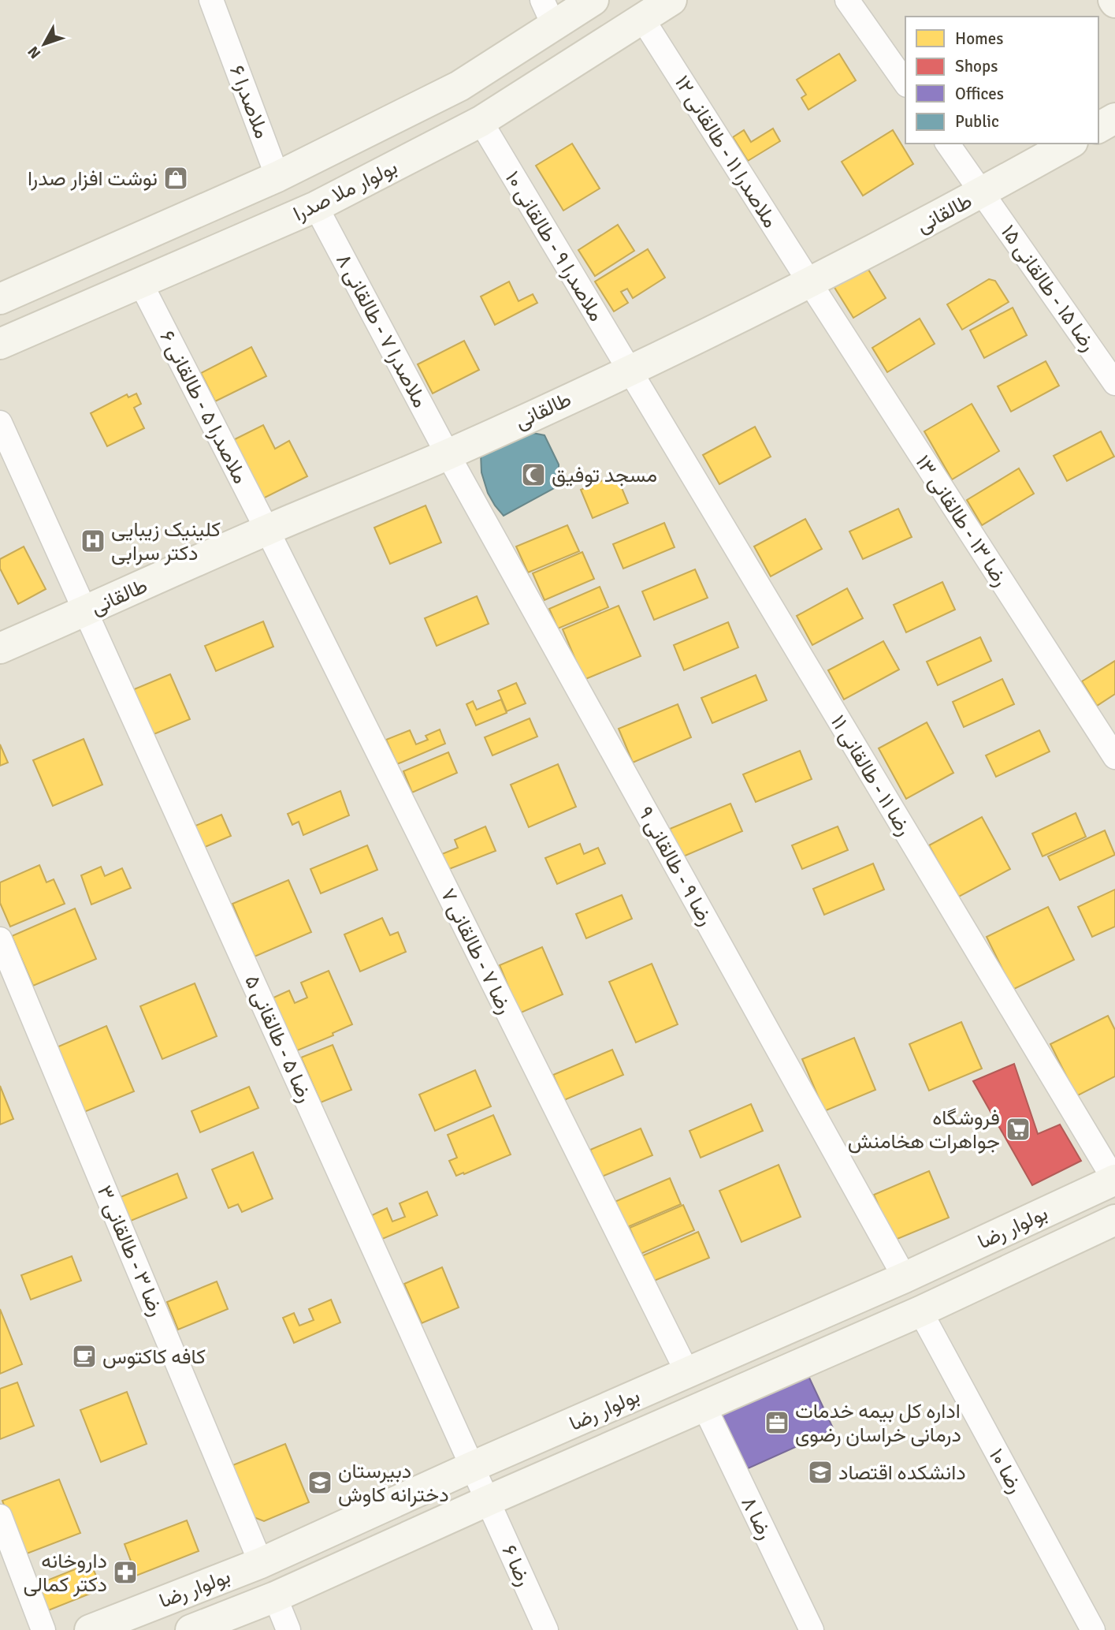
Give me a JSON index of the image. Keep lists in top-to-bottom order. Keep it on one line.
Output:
{"streets":{"street":["ملاصدرا ۶","ملاصدرا ۱۱ - طالقانی ۱۲","بولوار ملا صدرا","طالقانی","ملاصدرا ۹ - طالقانی ۱۰","رضا ۱۵ - طالقانی ۱۵","ملاصدرا ۷ - طالقانی ۸","ملاصدرا ۵ - طالقانی ۶","رضا ۱۳ - طالقانی ۱۳","رضا ۱۱ - طالقانی ۱۱","رضا ۹ - طالقانی ۹","رضا ۷ - طالقانی ۷","رضا ۵ - طالقانی ۵","بولوار رضا","رضا ۳ - طالقانی ۳","رضا ۱۰","رضا ۸","رضا ۶"]},"crossings":[["ملاصدرا ۶","بولوار ملا صدرا"],["ملاصدرا ۱۱ - طالقانی ۱۲","بولوار ملا صدرا"],["ملاصدرا ۱۱ - طالقانی ۱۲","طالقانی"],["ملاصدرا ۱۱ - طالقانی ۱۲","رضا ۱۳ - طالقانی ۱۳"],["بولوار ملا صدرا","ملاصدرا ۹ - طالقانی ۱۰"],["بولوار ملا صدرا","ملاصدرا ۷ - طالقانی ۸"],["بولوار ملا صدرا","ملاصدرا ۵ - طالقانی ۶"],["طالقانی","ملاصدرا ۹ - طالقانی ۱۰"],["طالقانی","رضا ۱۵ - طالقانی ۱۵"],["طالقانی","ملاصدرا ۷ - طالقانی ۸"],["طالقانی","ملاصدرا ۵ - طالقانی ۶"],["طالقانی","رضا ۱۳ - طالقانی ۱۳"],["طالقانی","رضا ۱۱ - طالقانی ۱۱"],["طالقانی","رضا ۹ - طالقانی ۹"],["طالقانی","رضا ۷ - طالقانی ۷"],["طالقانی","رضا ۵ - طالقانی ۵"],["ملاصدرا ۹ - طالقانی ۱۰","رضا ۱۱ - طالقانی ۱۱"],["ملاصدرا ۷ - طالقانی ۸","رضا ۹ - طالقانی ۹"],["ملاصدرا ۵ - طالقانی ۶","رضا ۷ - طالقانی ۷"],["رضا ۱۱ - طالقانی ۱۱","بولوار رضا"],["رضا ۹ - طالقانی ۹","بولوار رضا"],["رضا ۷ - طالقانی ۷","بولوار رضا"],["رضا ۵ - طالقانی ۵","بولوار رضا"],["رضا ۵ - طالقانی ۵","رضا ۶"],["بولوار رضا","رضا ۳ - طالقانی ۳"],["بولوار رضا","رضا ۱۰"],["بولوار رضا","رضا ۸"],["بولوار رضا","رضا ۶"]],"places":{"shop":["نوشت افزار صدرا"],"mosque":["مسجد توفیق"],"hospital":["کلینیک زیبایی دکتر سرابی"],"supermarket":["فروشگاه جواهرات هخامنش"],"cafe":["کافه کاکتوس"],"office":["اداره کل بیمه خدمات درمانی خراسان رضوی"],"school or university":["دانشکده اقتصاد","دبیرستان دخترانه کاوش"],"pharmacy":["داروخانه دکتر کمالی"]},"legend":["Homes","Shops","Offices","Public"],"north":"bottom left"}
